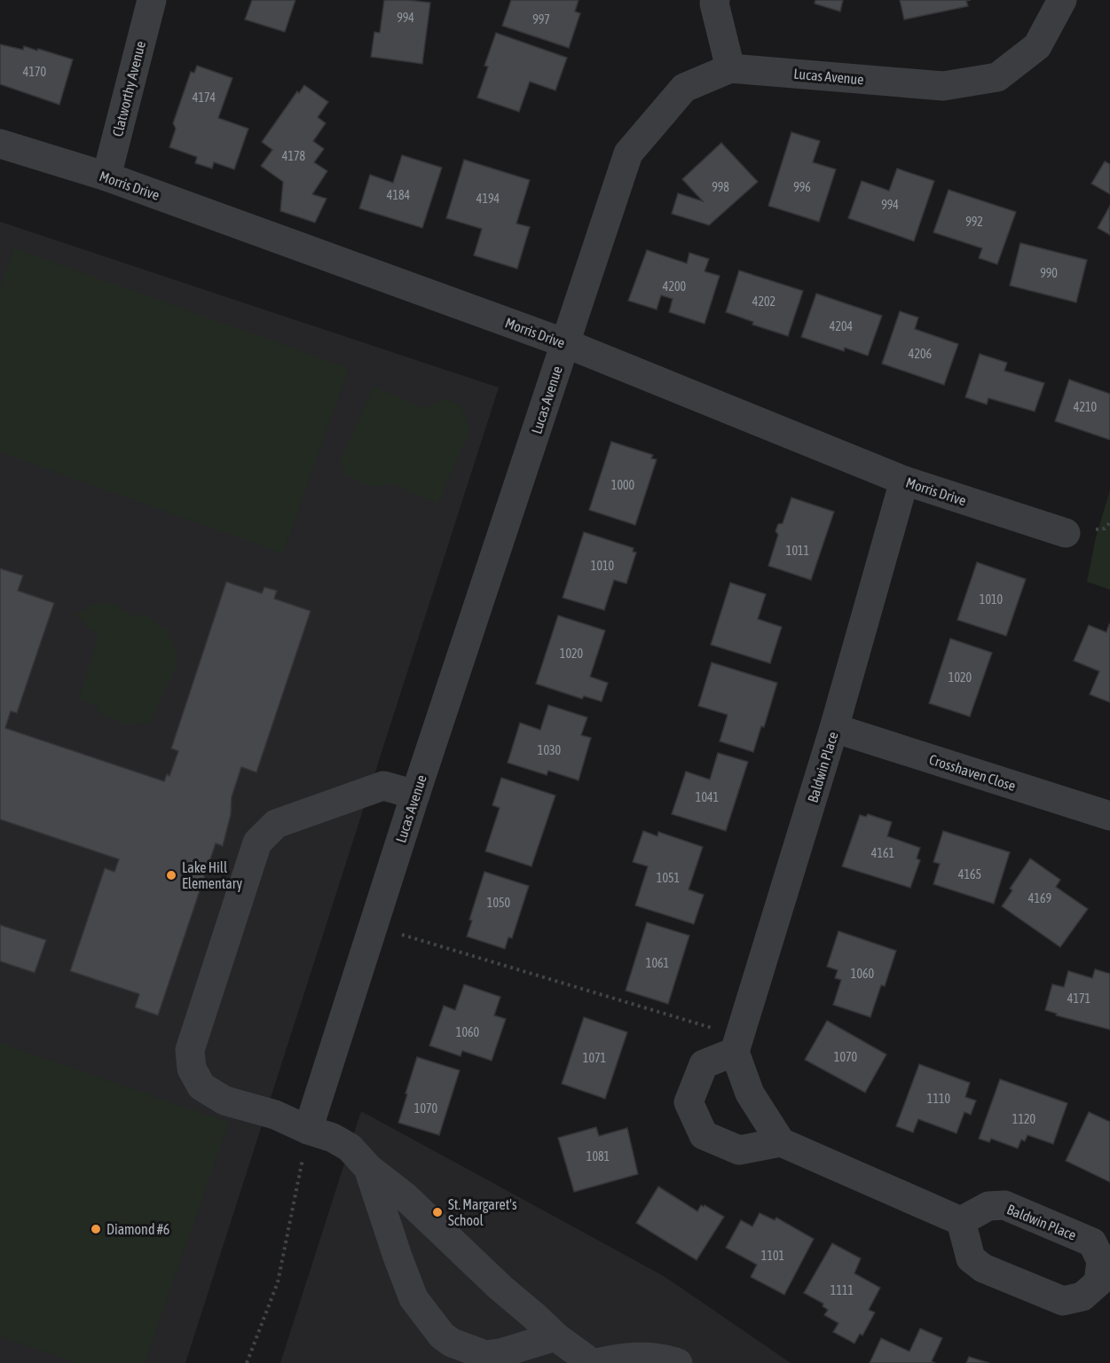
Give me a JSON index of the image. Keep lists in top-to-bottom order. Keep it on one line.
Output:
{"streets":{"street":["Lucas Avenue","Clatworthy Avenue","Morris Drive","Baldwin Place","Crosshaven Close"]},"crossings":[["Lucas Avenue","Morris Drive"],["Clatworthy Avenue","Morris Drive"],["Morris Drive","Baldwin Place"],["Baldwin Place","Crosshaven Close"]],"places":["Lake Hill Elementary","St. Margaret's School","Diamond #6"],"house_numbers":["994","997","4170","4174","4178","998","996","4184","4194","994","992","990","4200","4202","4204","4206","4210","1000","1011","1010","1010","1020","1020","1030","1041","4161","4165","1051","4169","1050","1061","1060","4171","1060","1070","1071","1110","1070","1120","1081","1101","1111"]}
